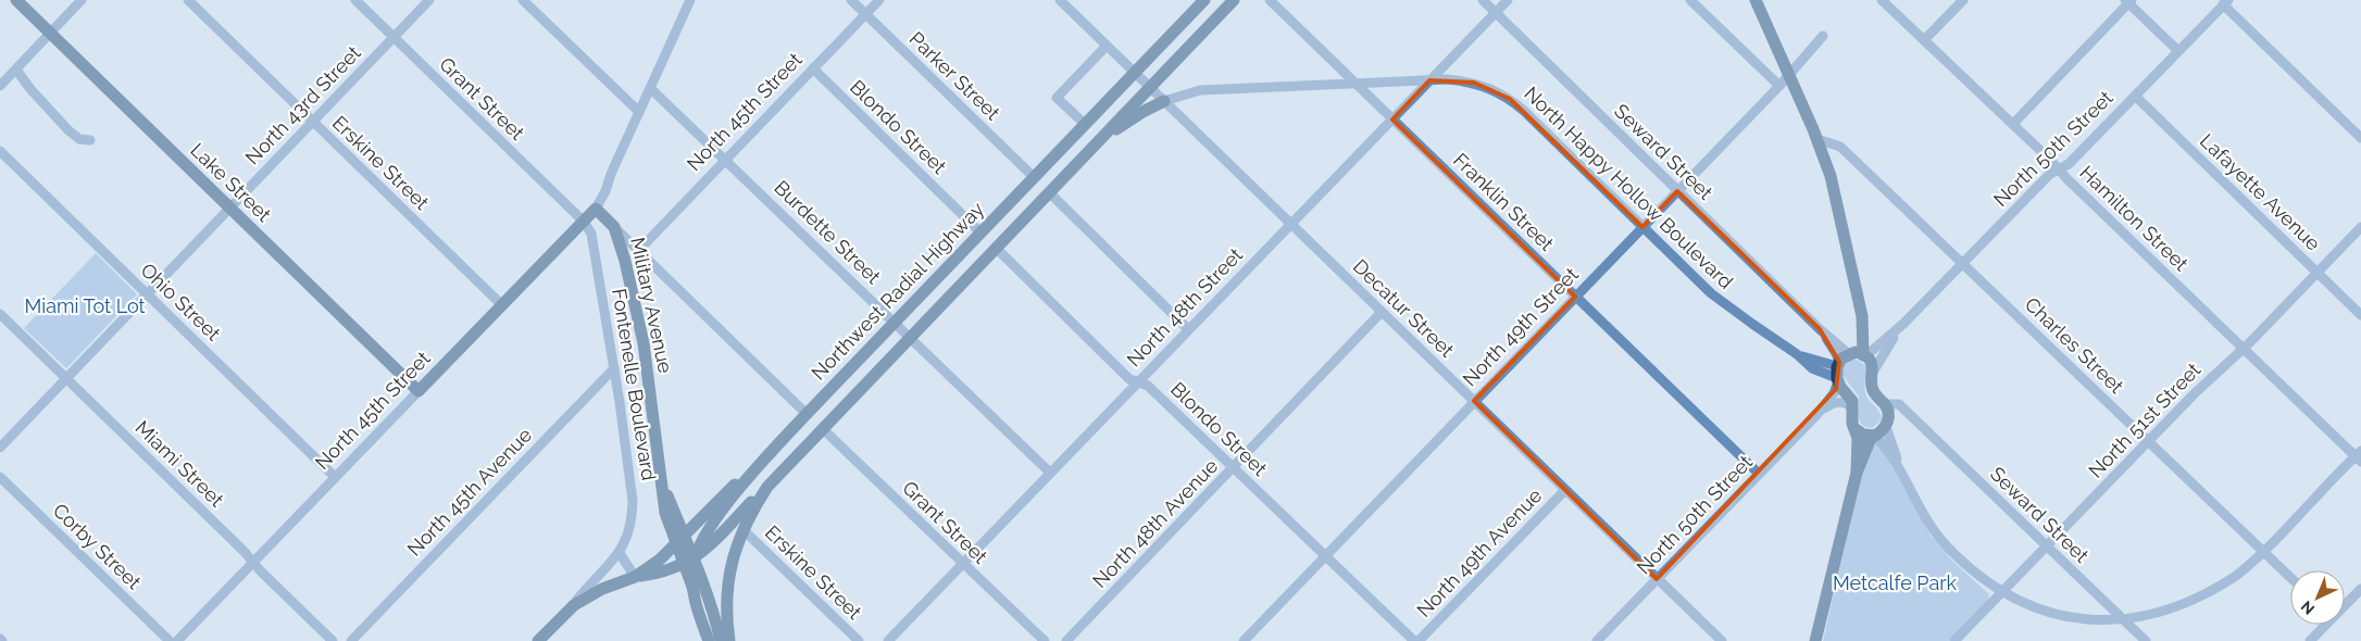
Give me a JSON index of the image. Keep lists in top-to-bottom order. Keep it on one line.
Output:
{"streets":{"main road":["North 45th Street","Lake Street","Northwest Radial Highway","Military Avenue","Fontenelle Boulevard"],"street":["Parker Street","Grant Street","North 43rd Street","Blondo Street","North 50th Street","Seward Street","Erskine Street","North Happy Hollow Boulevard","Lafayette Avenue","Franklin Street","Hamilton Street","Burdette Street","Ohio Street","North 48th Street","Decatur Street","North 49th Street","Charles Street","North 51st Street","Miami Street","North 45th Avenue","North 48th Avenue","Corby Street","North 49th Avenue"]},"crossings":[["Parker Street","North 45th Street"],["Parker Street","Northwest Radial Highway"],["Grant Street","North 43rd Street"],["Grant Street","North 45th Street"],["Grant Street","Northwest Radial Highway"],["Grant Street","North 48th Street"],["Grant Street","Fontenelle Boulevard"],["North 43rd Street","Erskine Street"],["North 43rd Street","Lake Street"],["North 43rd Street","Ohio Street"],["North 43rd Street","Miami Street"],["North 45th Street","Blondo Street"],["North 45th Street","Erskine Street"],["North 45th Street","Lake Street"],["North 45th Street","Burdette Street"],["North 45th Street","Ohio Street"],["North 45th Street","Military Avenue"],["North 45th Street","Fontenelle Boulevard"],["North 45th Street","Miami Street"],["Blondo Street","Northwest Radial Highway"],["Blondo Street","North 48th Street"],["Blondo Street","North 49th Street"],["Blondo Street","North 48th Avenue"],["North 50th Street","Seward Street"],["North 50th Street","North Happy Hollow Boulevard"],["North 50th Street","Lafayette Avenue"],["North 50th Street","Franklin Street"],["North 50th Street","Hamilton Street"],["North 50th Street","Decatur Street"],["North 50th Street","Charles Street"],["Seward Street","North Happy Hollow Boulevard"],["Seward Street","North 48th Street"],["Seward Street","North 49th Street"],["Seward Street","North 51st Street"],["Erskine Street","Northwest Radial Highway"],["North Happy Hollow Boulevard","Franklin Street"],["North Happy Hollow Boulevard","North 48th Street"],["North Happy Hollow Boulevard","Decatur Street"],["North Happy Hollow Boulevard","North 49th Street"],["Lafayette Avenue","North 51st Street"],["Franklin Street","North 48th Street"],["Franklin Street","North 49th Street"],["Hamilton Street","North 51st Street"],["Burdette Street","Northwest Radial Highway"],["Burdette Street","North 48th Street"],["Northwest Radial Highway","Military Avenue"],["Northwest Radial Highway","Decatur Street"],["North 48th Street","Decatur Street"],["Decatur Street","North 49th Street"],["Decatur Street","North 48th Avenue"],["Decatur Street","North 49th Avenue"],["Charles Street","North 51st Street"],["Fontenelle Boulevard","North 45th Avenue"]],"parks":["Miami Tot Lot","Metcalfe Park"],"north":"bottom left"}
